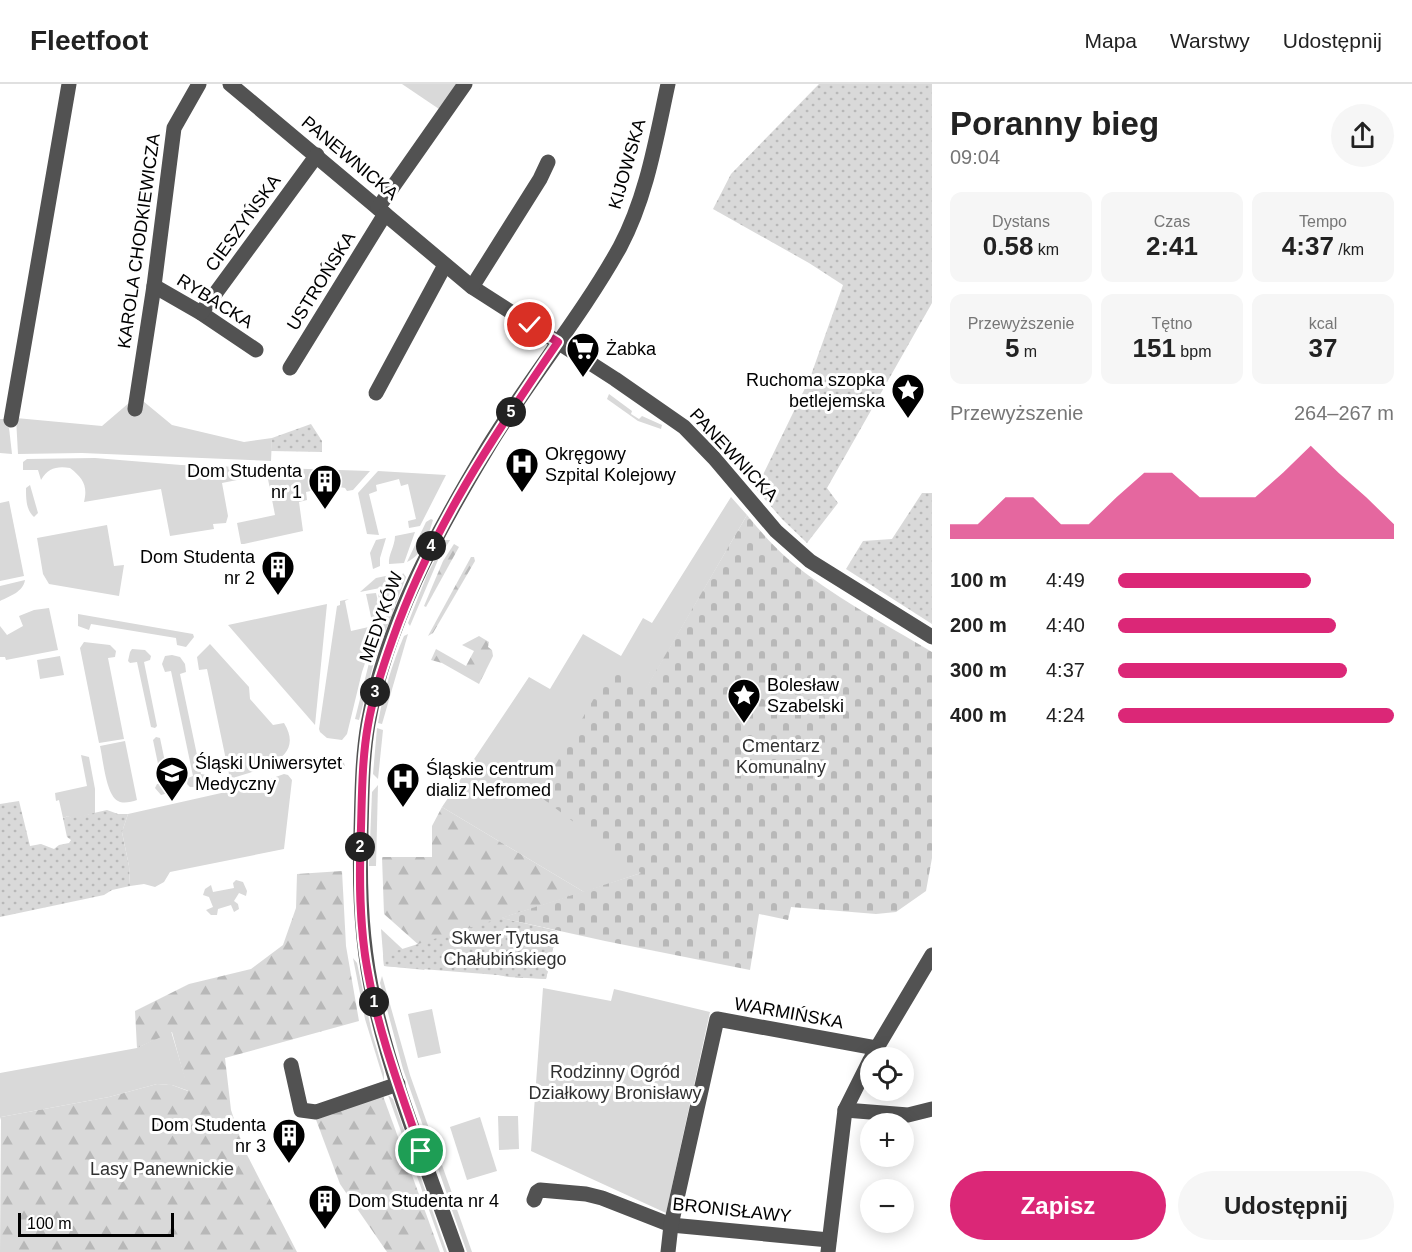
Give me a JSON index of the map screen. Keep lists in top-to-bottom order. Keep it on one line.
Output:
{"streets":{"street":["PANEWNICKA","KIJOWSKA","CIESZYŃSKA","KAROLA CHODKIEWICZA","USTROŃSKA","RYBACKA","MEDYKÓW","WARMIŃSKA","BRONISŁAWY"]},"crossings":[["PANEWNICKA","KIJOWSKA"],["PANEWNICKA","CIESZYŃSKA"],["PANEWNICKA","USTROŃSKA"],["PANEWNICKA","MEDYKÓW"],["KIJOWSKA","MEDYKÓW"],["CIESZYŃSKA","RYBACKA"],["KAROLA CHODKIEWICZA","RYBACKA"],["WARMIŃSKA","BRONISŁAWY"]],"parks":["Cmentarz Komunalny","Skwer Tytusa Chałubińskiego","Rodzinny Ogród Działkowy Bronisławy","Lasy Panewnickie"],"places":{"supermarket":["Żabka"],"place":["Ruchoma szopka betlejemska","Bolesław Szabelski"],"hospital":["Okręgowy Szpital Kolejowy","Śląskie centrum dializ Nefromed"],"building":["Dom Studenta nr 1","Dom Studenta nr 2","Dom Studenta nr 3","Dom Studenta nr 4"],"school or university":["Śląski Uniwersytet Medyczny"]},"scale_bar":"100 m","page":{"header":"Fleetfoot","nav":["Mapa","Warstwy","Udostępnij"],"heading":["Poranny bieg","09:04"],"stats":[["Dystans","0.58 km"],["Czas","2:41"],["Tempo","4:37 /km"],["Przewyższenie","5 m"],["Tętno","151 bpm"],["kcal","37"]],"chart":["Przewyższenie","264–267 m"],"pins":["5","4","3","2","1"],"list":[{"name":"100 m","note":"4:49"},{"name":"200 m","note":"4:40"},{"name":"300 m","note":"4:37"},{"name":"400 m","note":"4:24"}],"map_buttons":["+","−"],"buttons":["Zapisz","Udostępnij"],"scale":"100 m"}}
